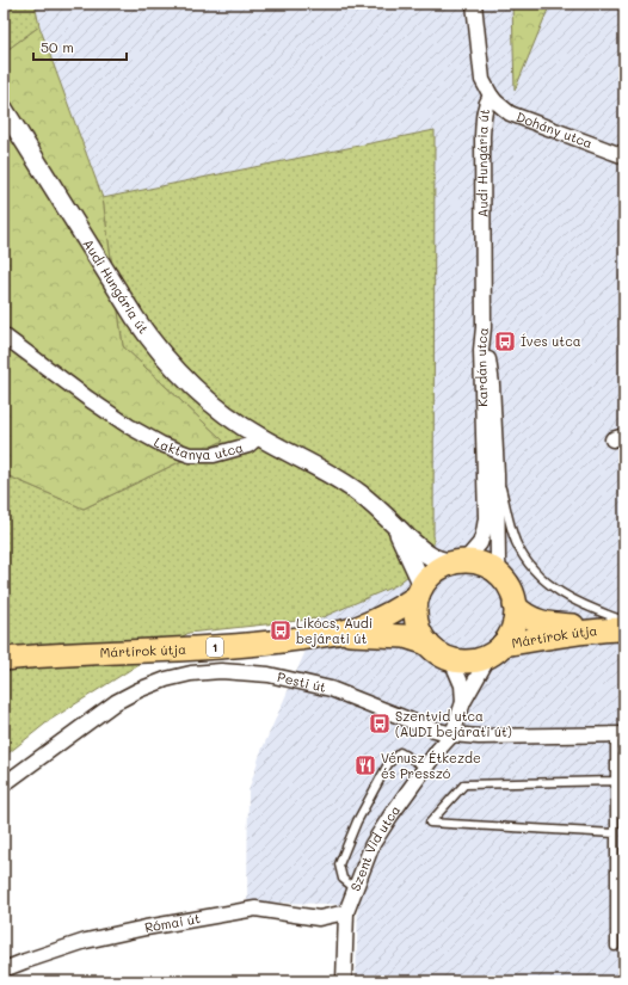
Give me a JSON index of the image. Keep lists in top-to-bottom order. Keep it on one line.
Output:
{"streets":{"main road":["Mártírok útja","1"],"street":["Dohány utca","Audi Hungária út","Kardán utca","Laktanya utca","Pesti út","Szent Vid utca","Római út"]},"crossings":[["Dohány utca","Audi Hungária út"],["Audi Hungária út","Kardán utca"],["Audi Hungária út","Laktanya utca"],["Kardán utca","Laktanya utca"],["Kardán utca","Mártírok útja"],["Laktanya utca","Mártírok útja"],["Pesti út","Szent Vid utca"],["Szent Vid utca","Római út"]],"places":{"bus stop":["Íves utca","Likócs, Audi bejárati út","Szentvid utca (AUDI bejárati út)"],"restaurant":["Vénusz Étkezde és Presszó"]},"scale_bar":"50 m"}
